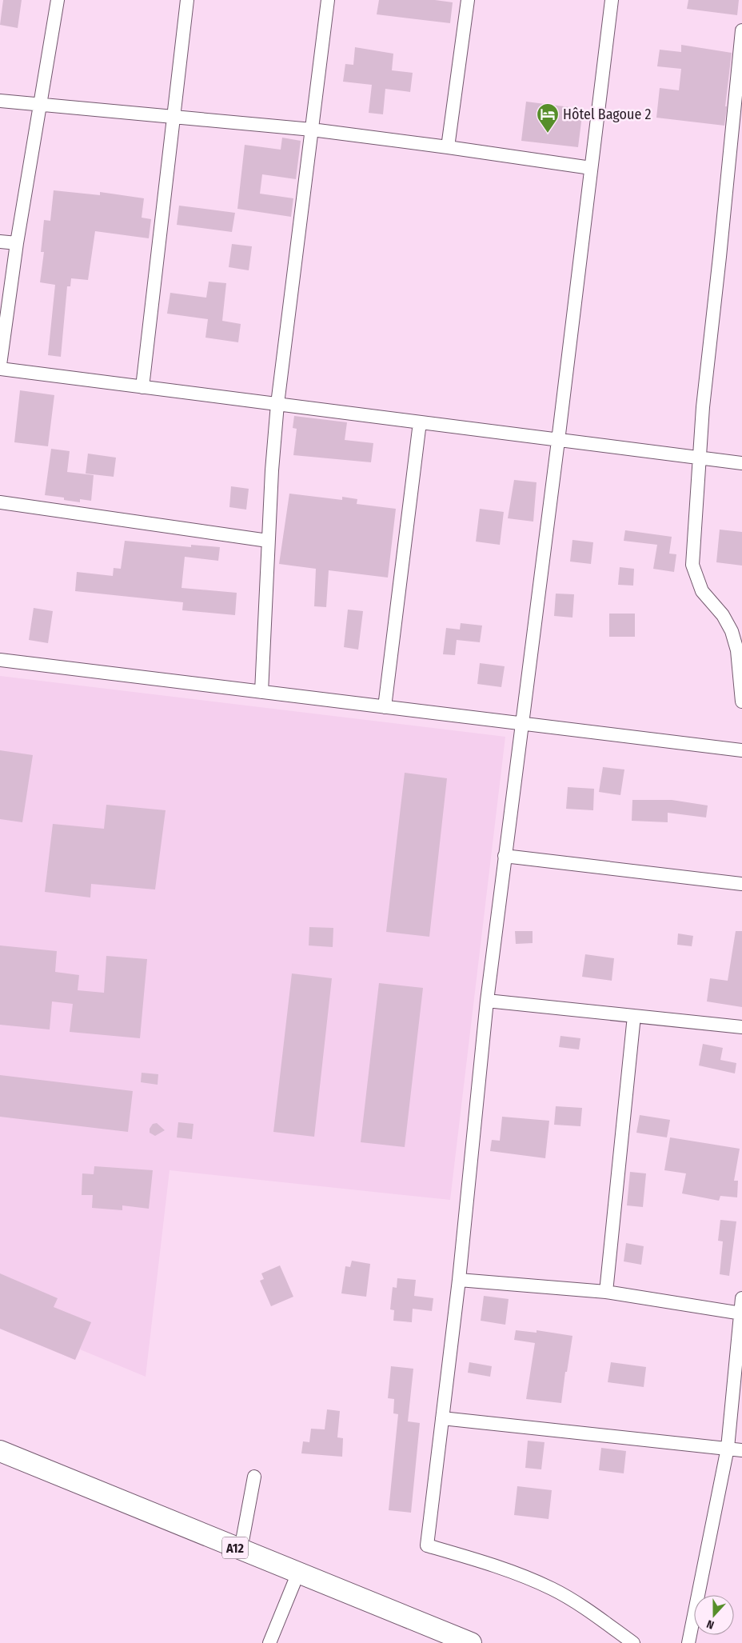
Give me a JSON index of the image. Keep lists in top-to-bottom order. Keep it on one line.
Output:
{"streets":{"main road":["A12"]},"places":{"hotel":["Hôtel Bagoue 2"]},"north":"bottom"}
